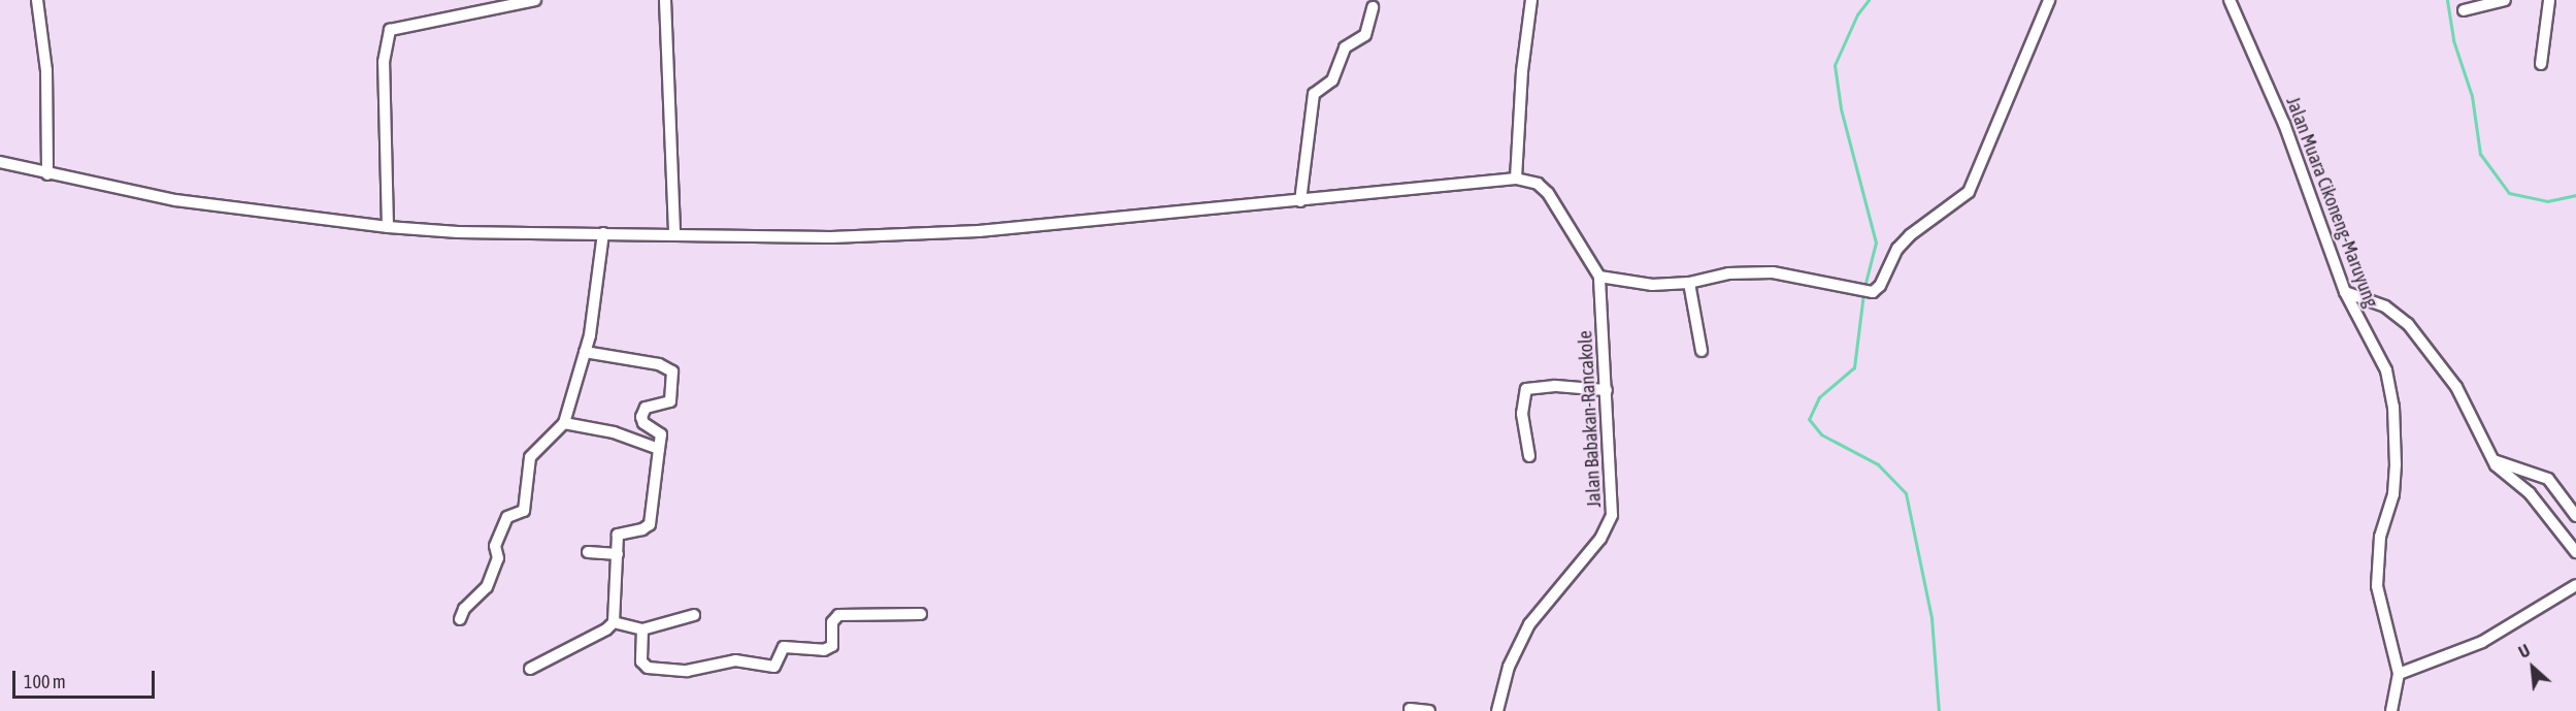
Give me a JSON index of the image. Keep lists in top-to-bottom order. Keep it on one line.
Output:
{"streets":{"street":["Jalan Muara Cikoneng-Maruyung","Jalan Babakan-Rancakole"]},"scale_bar":"100 m","north":"top left"}
